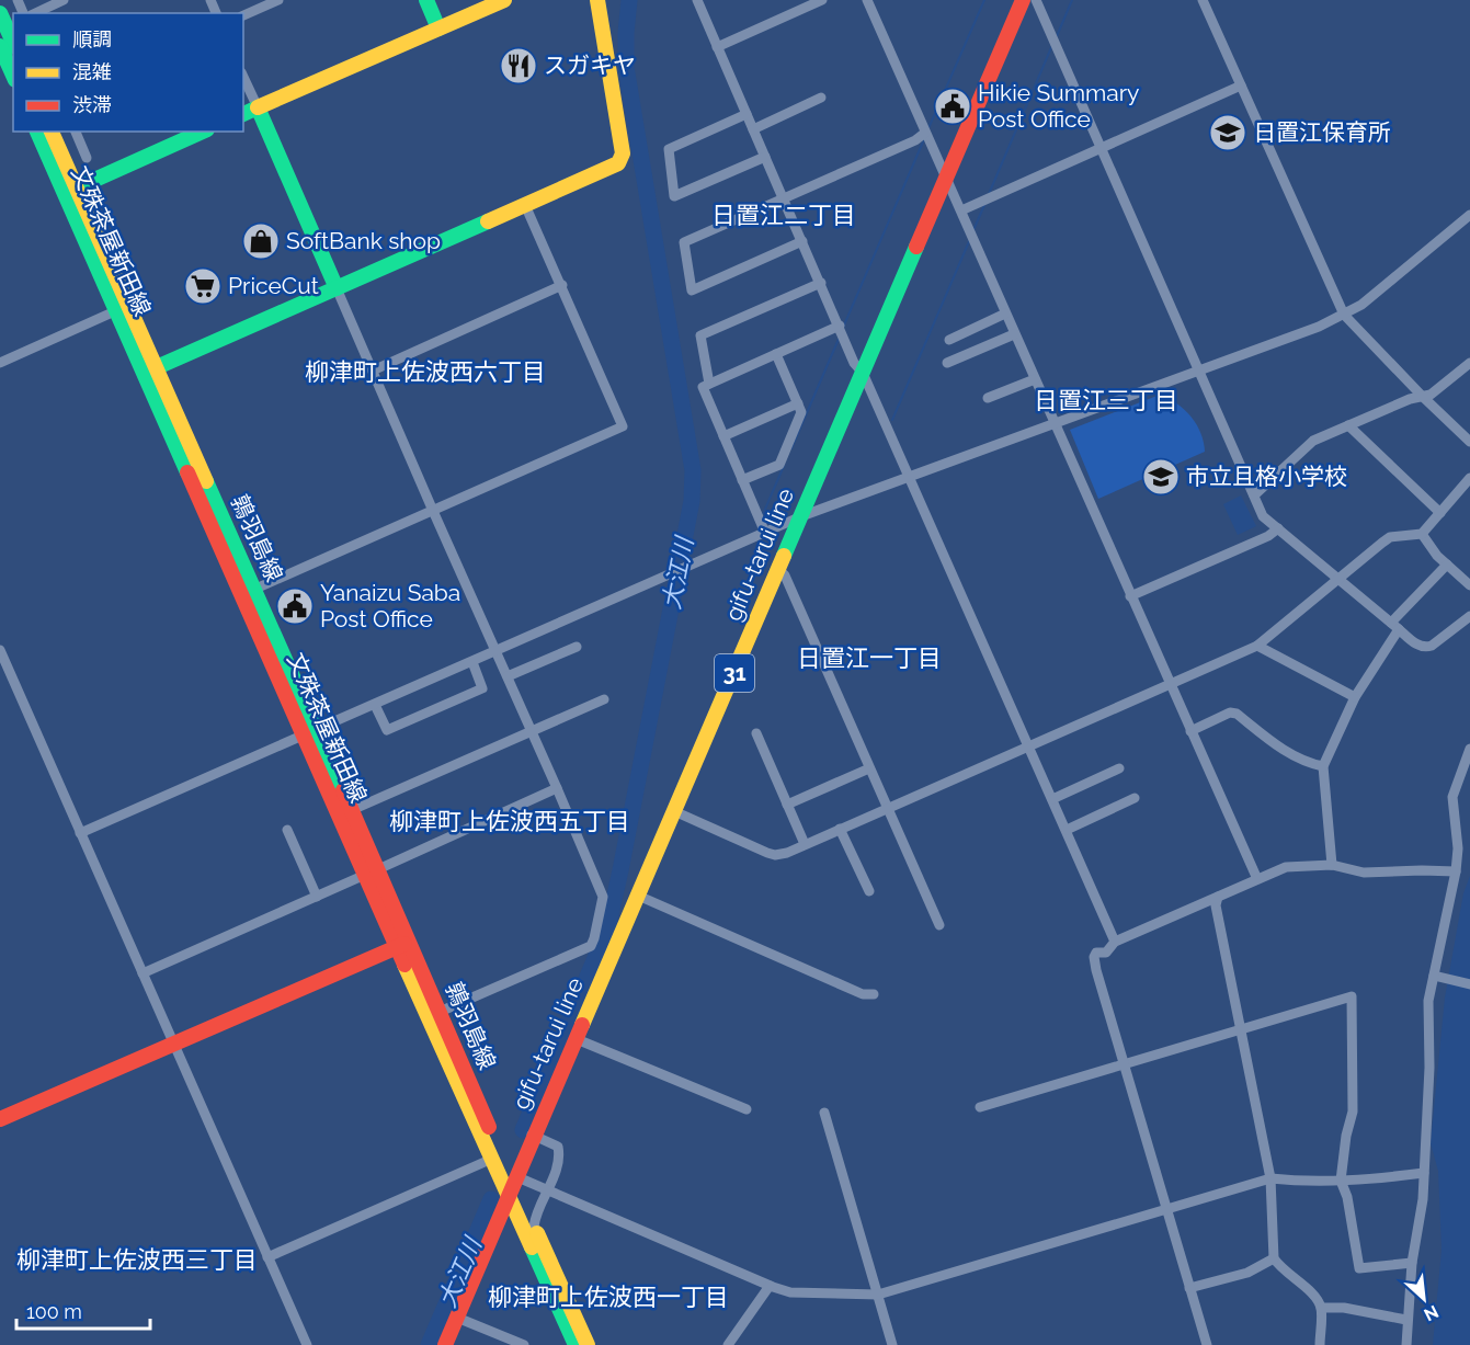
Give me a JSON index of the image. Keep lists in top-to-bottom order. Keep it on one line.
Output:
{"streets":{"main road":["文殊茶屋新田線","鶉羽島線","gifu-tarui line","31"]},"crossings":[["文殊茶屋新田線","鶉羽島線"],["鶉羽島線","gifu-tarui line"]],"districts":["日置江二丁目","柳津町上佐波西六丁目","日置江三丁目","日置江一丁目","柳津町上佐波西五丁目","柳津町上佐波西三丁目","柳津町上佐波西一丁目"],"water":["大江川"],"places":{"restaurant":["スガキヤ"],"public building":["Hikie Summary Post Office","Yanaizu Saba Post Office"],"school or university":["日置江保育所","市立且格小学校"],"shop":["SoftBank shop"],"supermarket":["PriceCut"]},"legend":["順調","混雑","渋滞"],"scale_bar":"100 m","north":"bottom right"}
